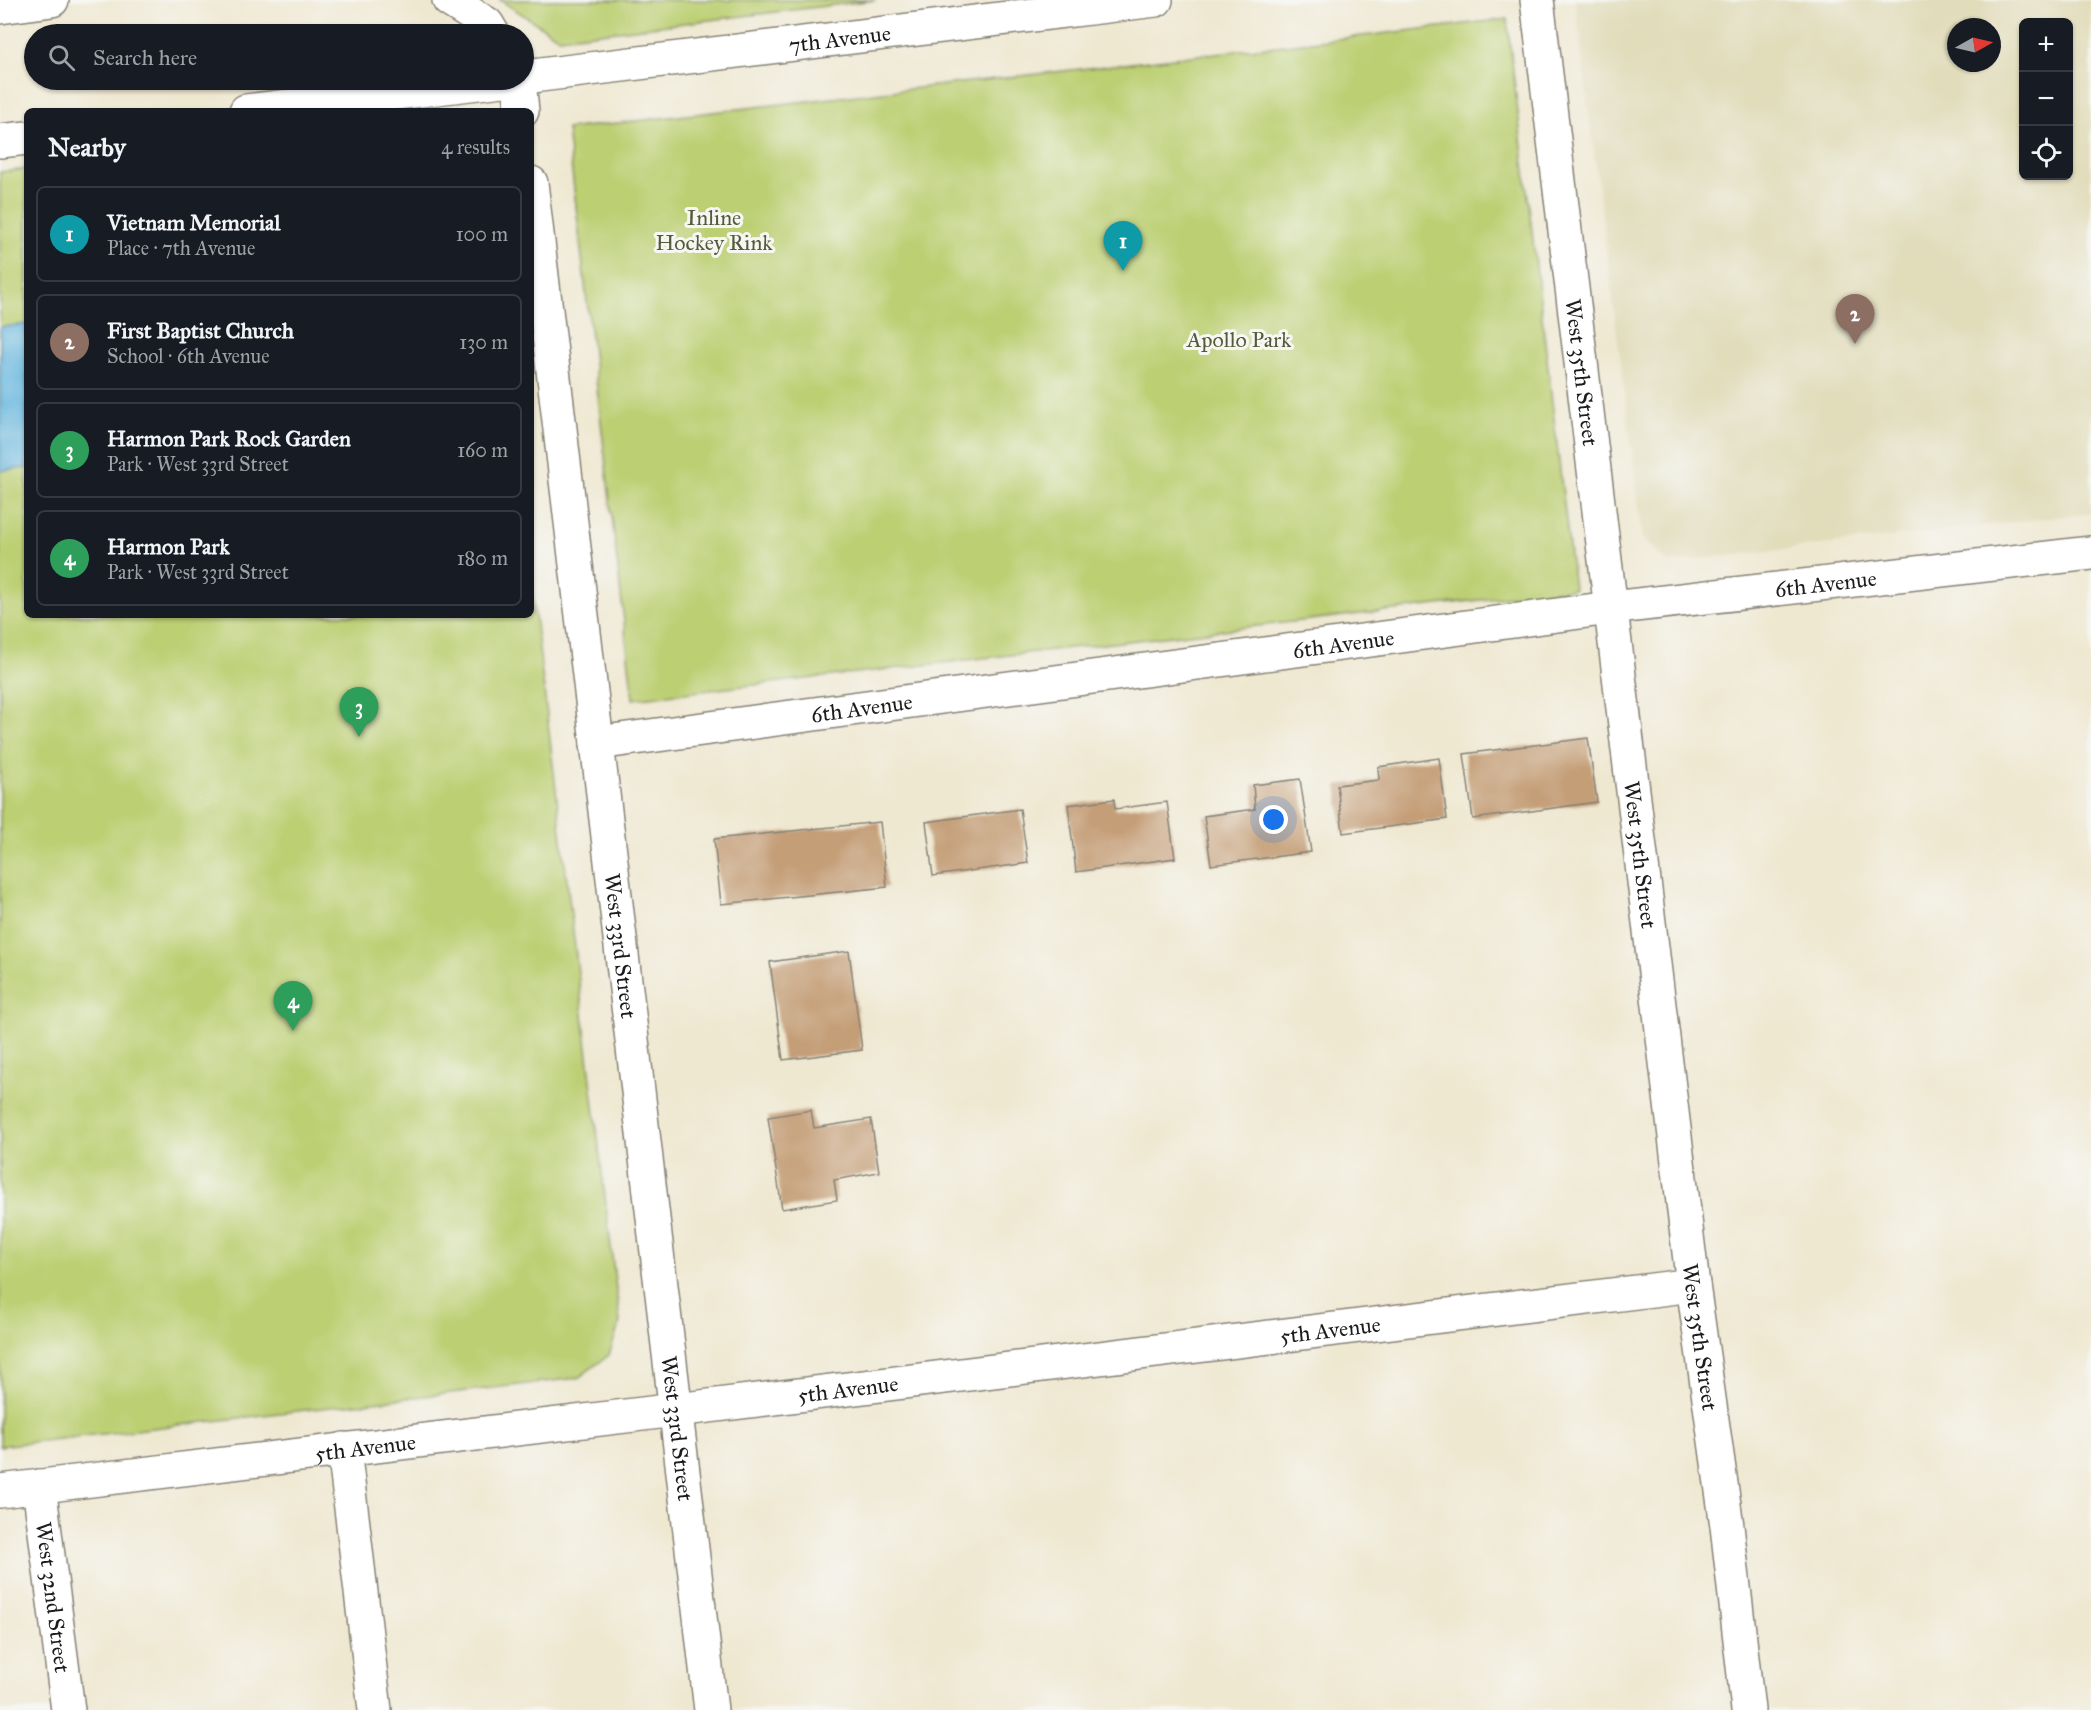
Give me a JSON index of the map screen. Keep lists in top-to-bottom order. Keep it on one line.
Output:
{"streets":{"street":["7th Avenue","West 35th Street","6th Avenue","West 33rd Street","5th Avenue","West 32nd Street"]},"crossings":[["West 35th Street","6th Avenue"],["West 35th Street","5th Avenue"],["6th Avenue","West 33rd Street"],["West 33rd Street","5th Avenue"],["5th Avenue","West 32nd Street"]],"parks":["Inline Hockey Rink","Apollo Park"],"north":"right","page":{"map_buttons":["+","−"],"search":"Search here","heading":["Nearby","4 results"],"list":[{"mark":"1","name":"Vietnam Memorial","note":"Place · 7th Avenue","value":"100 m"},{"mark":"2","name":"First Baptist Church","note":"School · 6th Avenue","value":"130 m"},{"mark":"3","name":"Harmon Park Rock Garden","note":"Park · West 33rd Street","value":"160 m"},{"mark":"4","name":"Harmon Park","note":"Park · West 33rd Street","value":"180 m"}],"pins":["1","2","3","4"]}}
